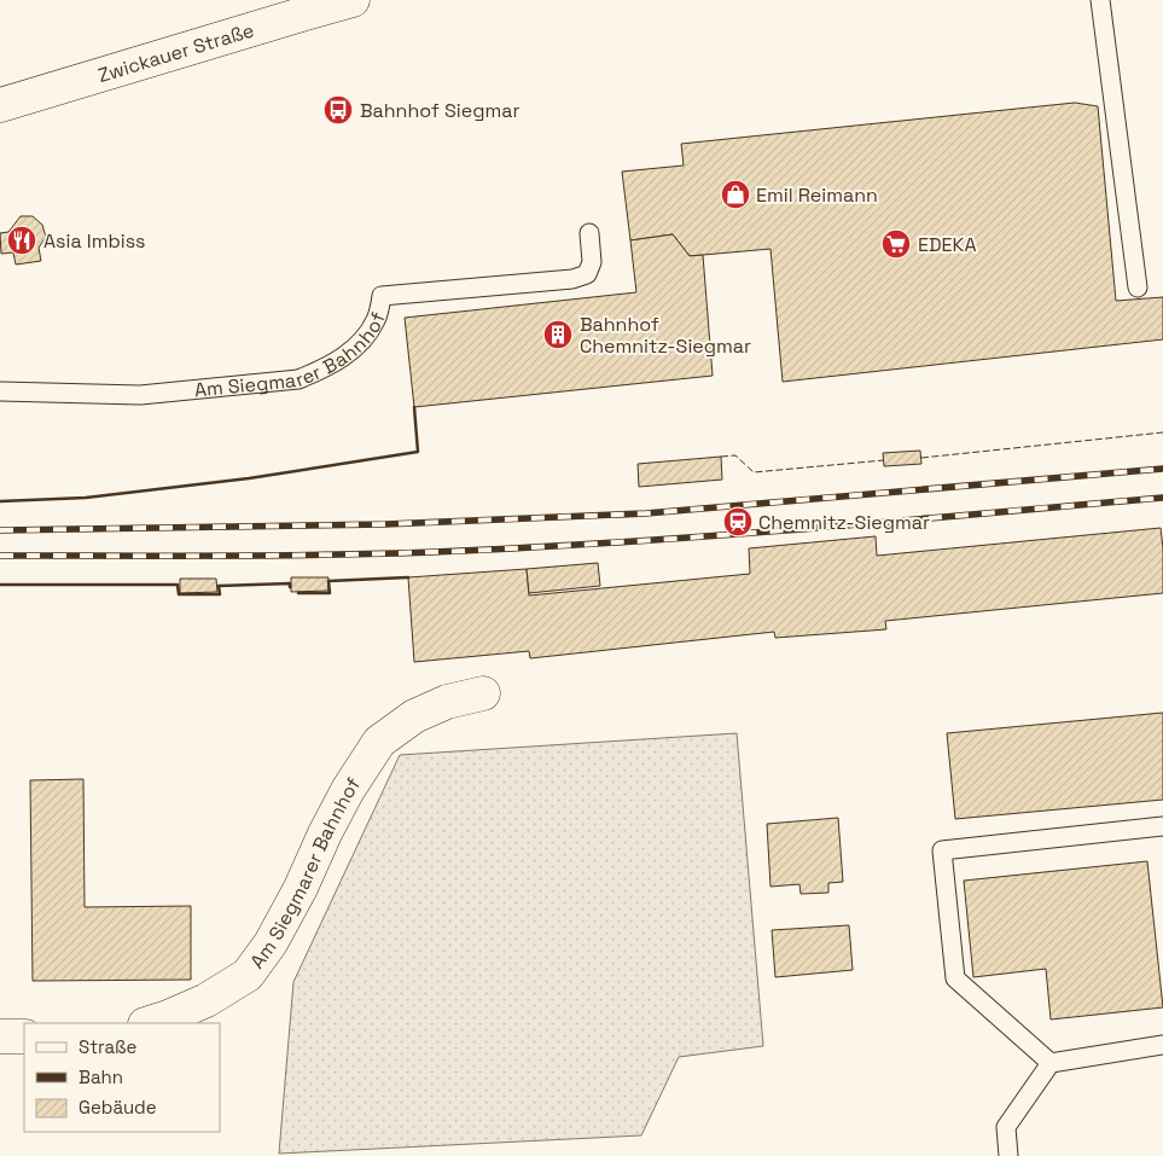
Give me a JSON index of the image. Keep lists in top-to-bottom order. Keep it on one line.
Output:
{"streets":{"street":["Zwickauer Straße","Am Siegmarer Bahnhof"]},"places":{"bus stop":["Bahnhof Siegmar"],"shop":["Emil Reimann"],"restaurant":["Asia Imbiss"],"supermarket":["EDEKA"],"building":["Bahnhof Chemnitz-Siegmar"],"station":["Chemnitz-Siegmar"]},"legend":["Straße","Bahn","Gebäude"]}
